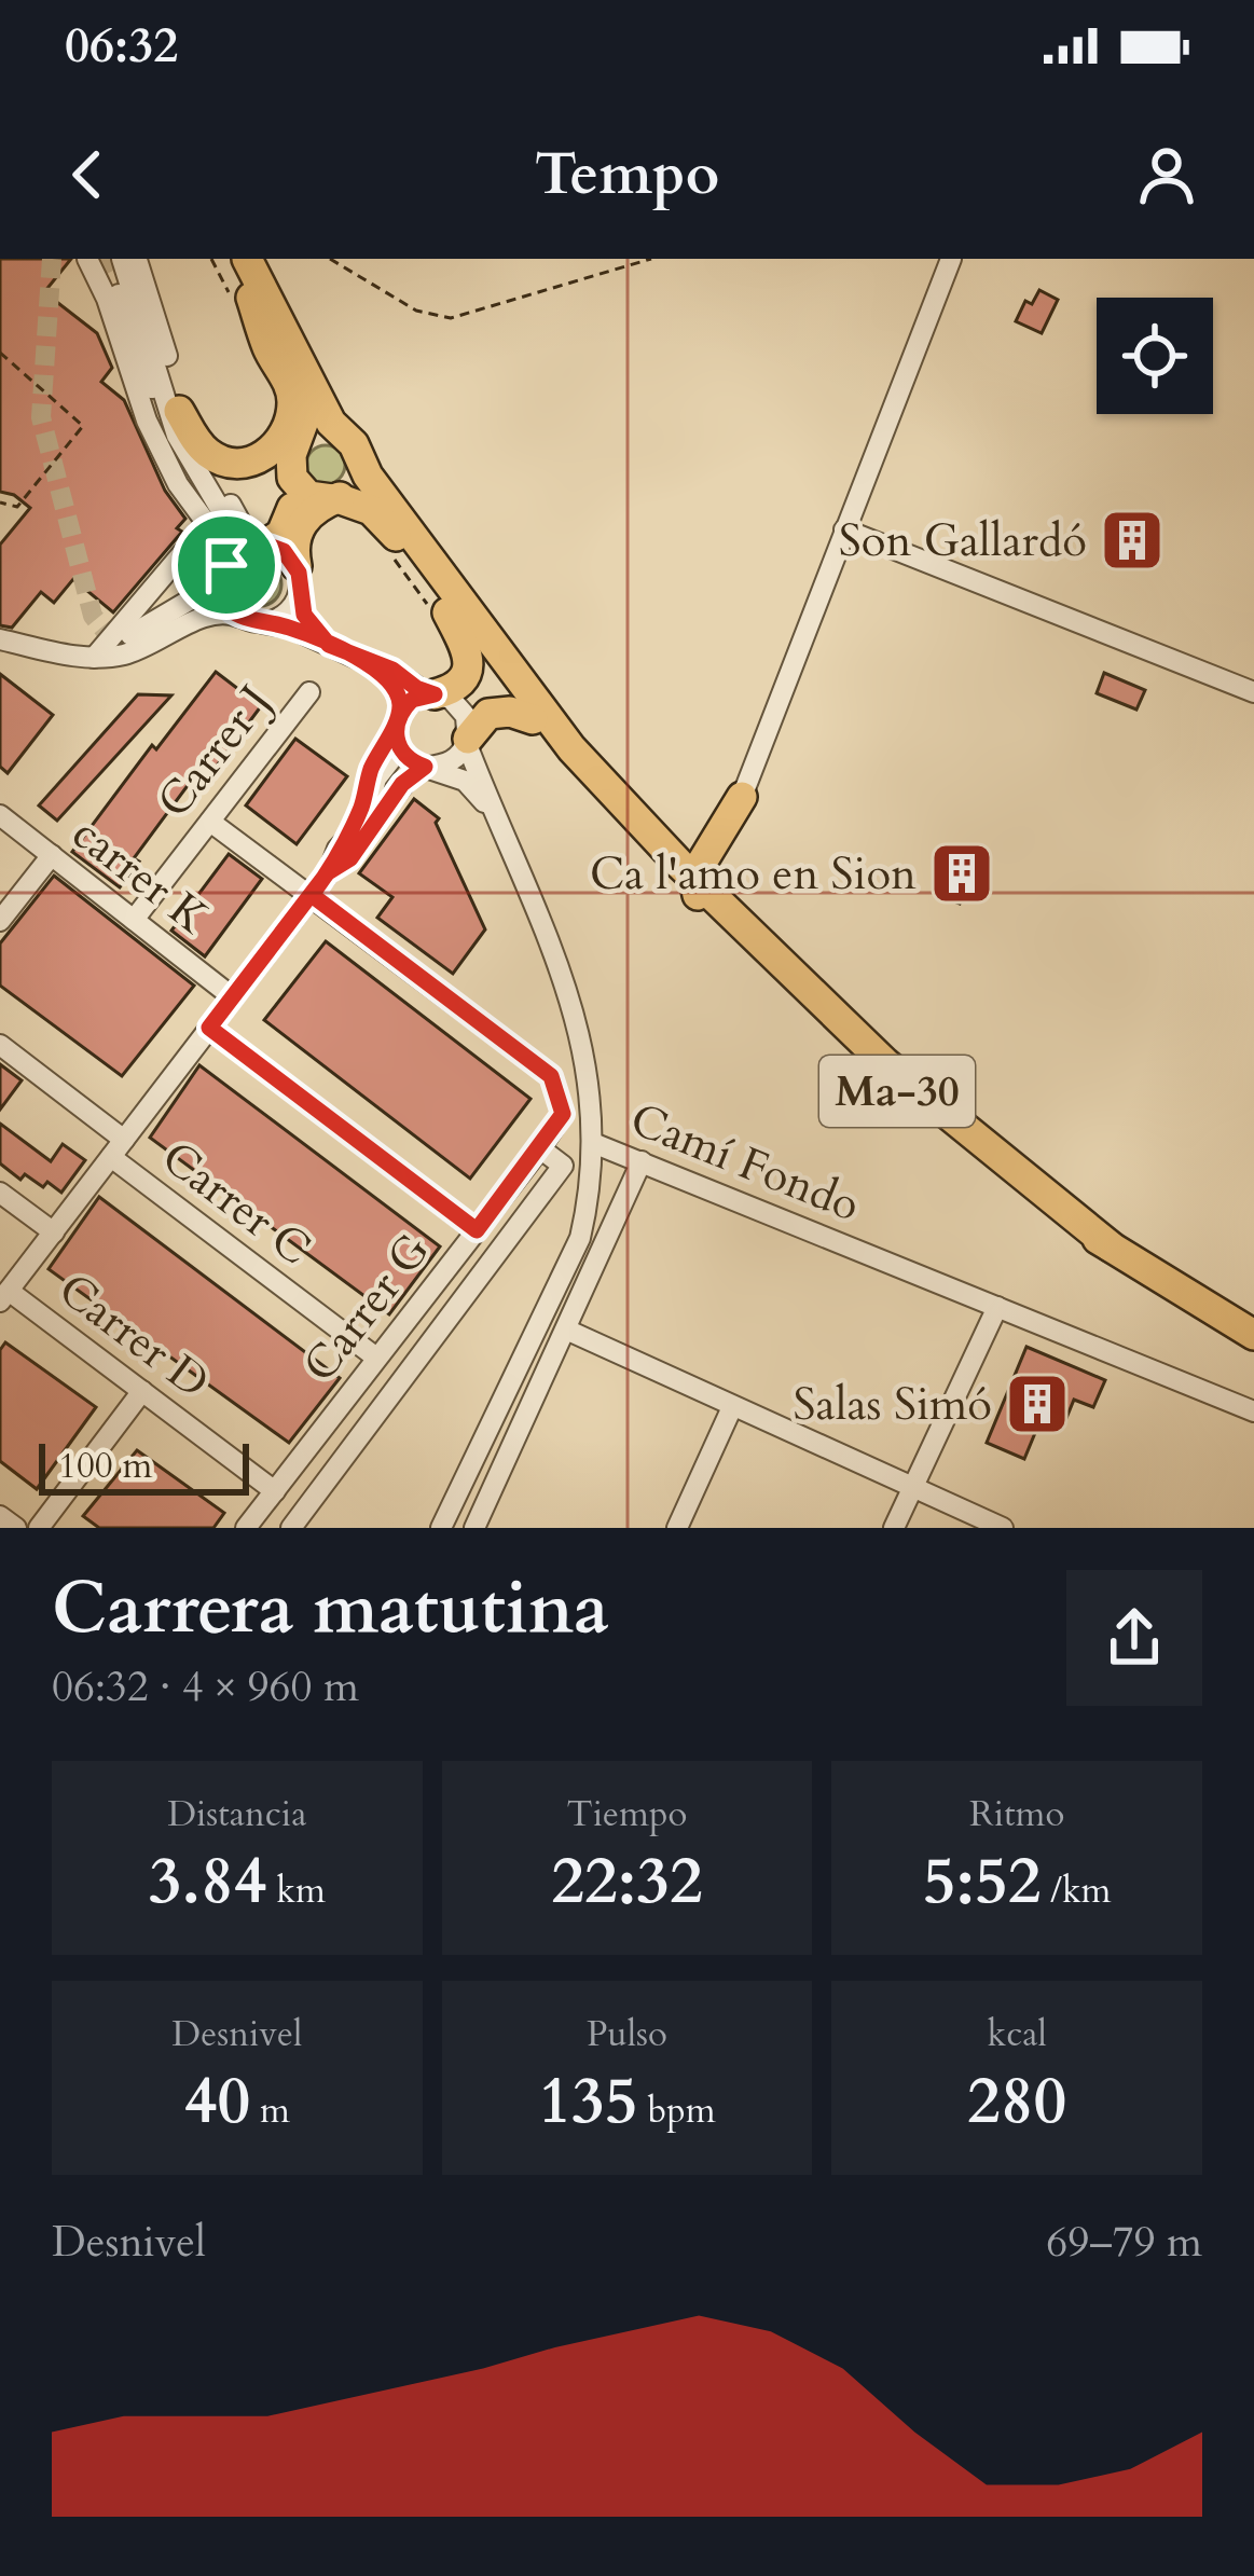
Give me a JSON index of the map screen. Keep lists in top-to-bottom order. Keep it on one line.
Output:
{"streets":{"highway":["Ma-30"],"street":["Carrer J","carrer K","Camí Fondo","Carrer C","Carrer G","Carrer D"]},"crossings":[["Carrer J","carrer K"],["Carrer C","Carrer G"],["Carrer G","Carrer D"]],"places":{"building":["Son Gallardó","Ca l'amo en Sion","Salas Simó"]},"scale_bar":"100 m","page":{"status":"06:32","header":"Tempo","scale":"100 m","heading":["Carrera matutina","06:32 · 4 × 960 m"],"stats":[["Distancia","3.84 km"],["Tiempo","22:32"],["Ritmo","5:52 /km"],["Desnivel","40 m"],["Pulso","135 bpm"],["kcal","280"]],"chart":["Desnivel","69–79 m"]}}
